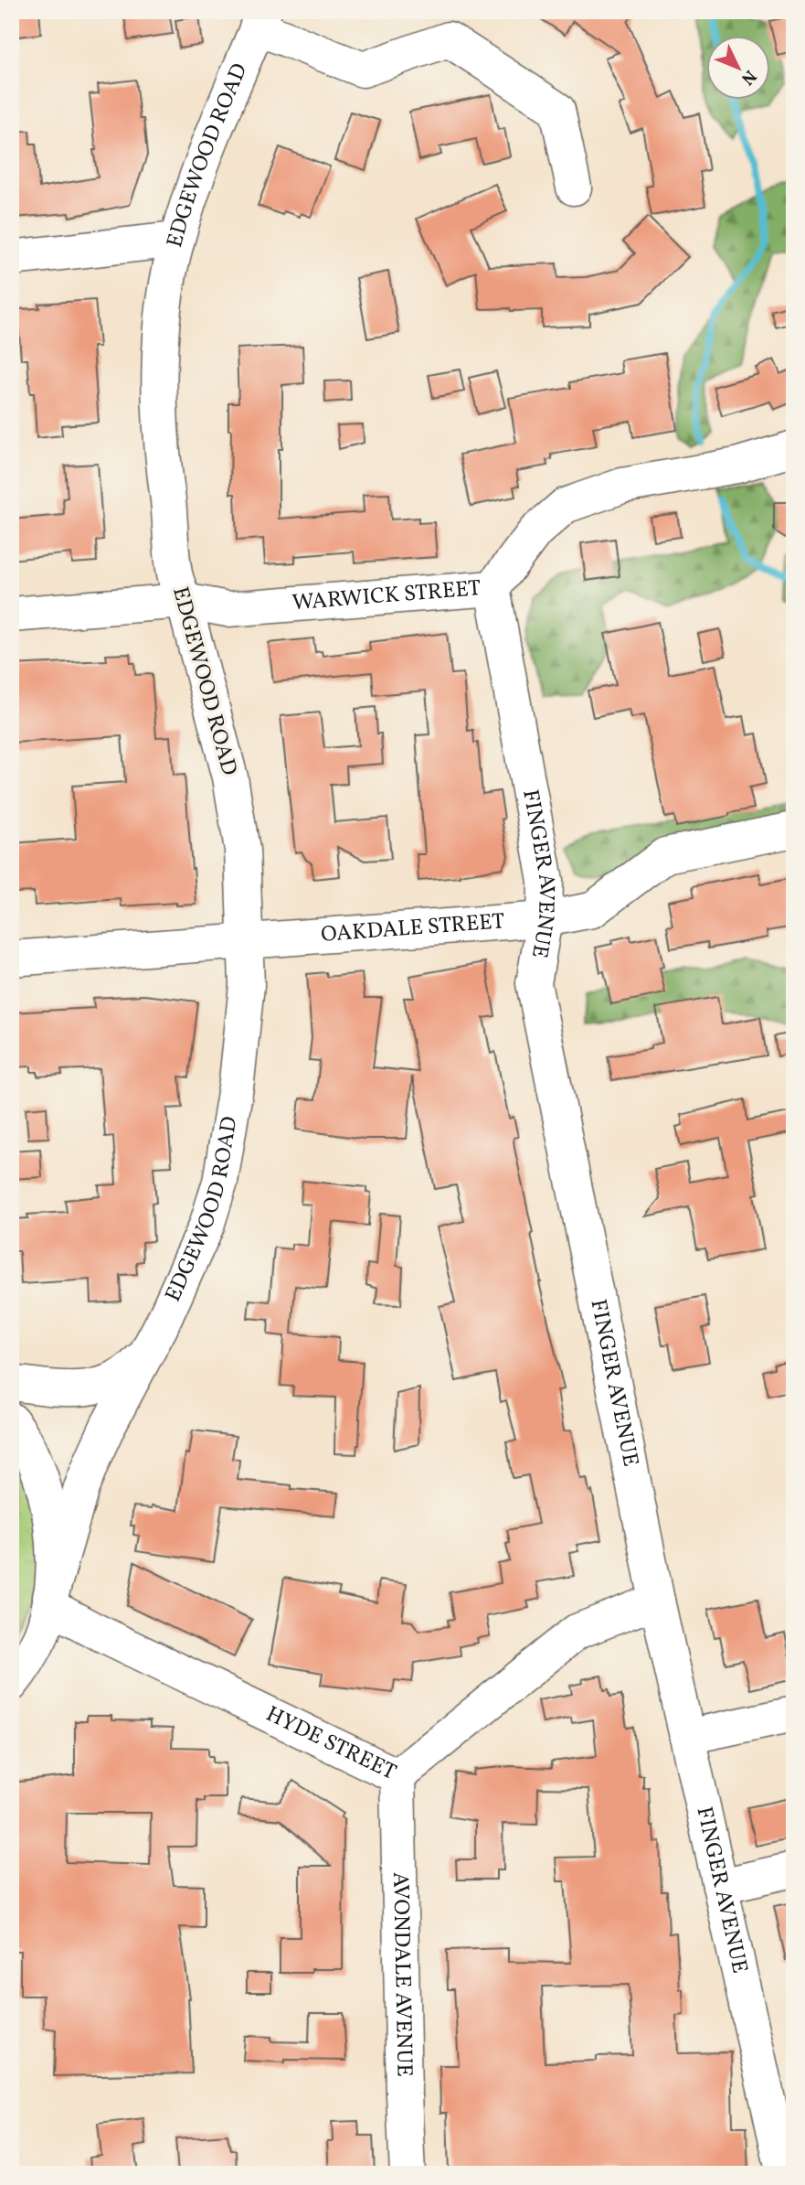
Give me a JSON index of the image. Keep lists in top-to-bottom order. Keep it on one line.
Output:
{"streets":{"street":["EDGEWOOD ROAD","WARWICK STREET","FINGER AVENUE","OAKDALE STREET","HYDE STREET","AVONDALE AVENUE"]},"crossings":[["EDGEWOOD ROAD","WARWICK STREET"],["EDGEWOOD ROAD","OAKDALE STREET"],["EDGEWOOD ROAD","HYDE STREET"],["WARWICK STREET","FINGER AVENUE"],["FINGER AVENUE","OAKDALE STREET"],["FINGER AVENUE","HYDE STREET"],["HYDE STREET","AVONDALE AVENUE"]],"north":"bottom right"}
